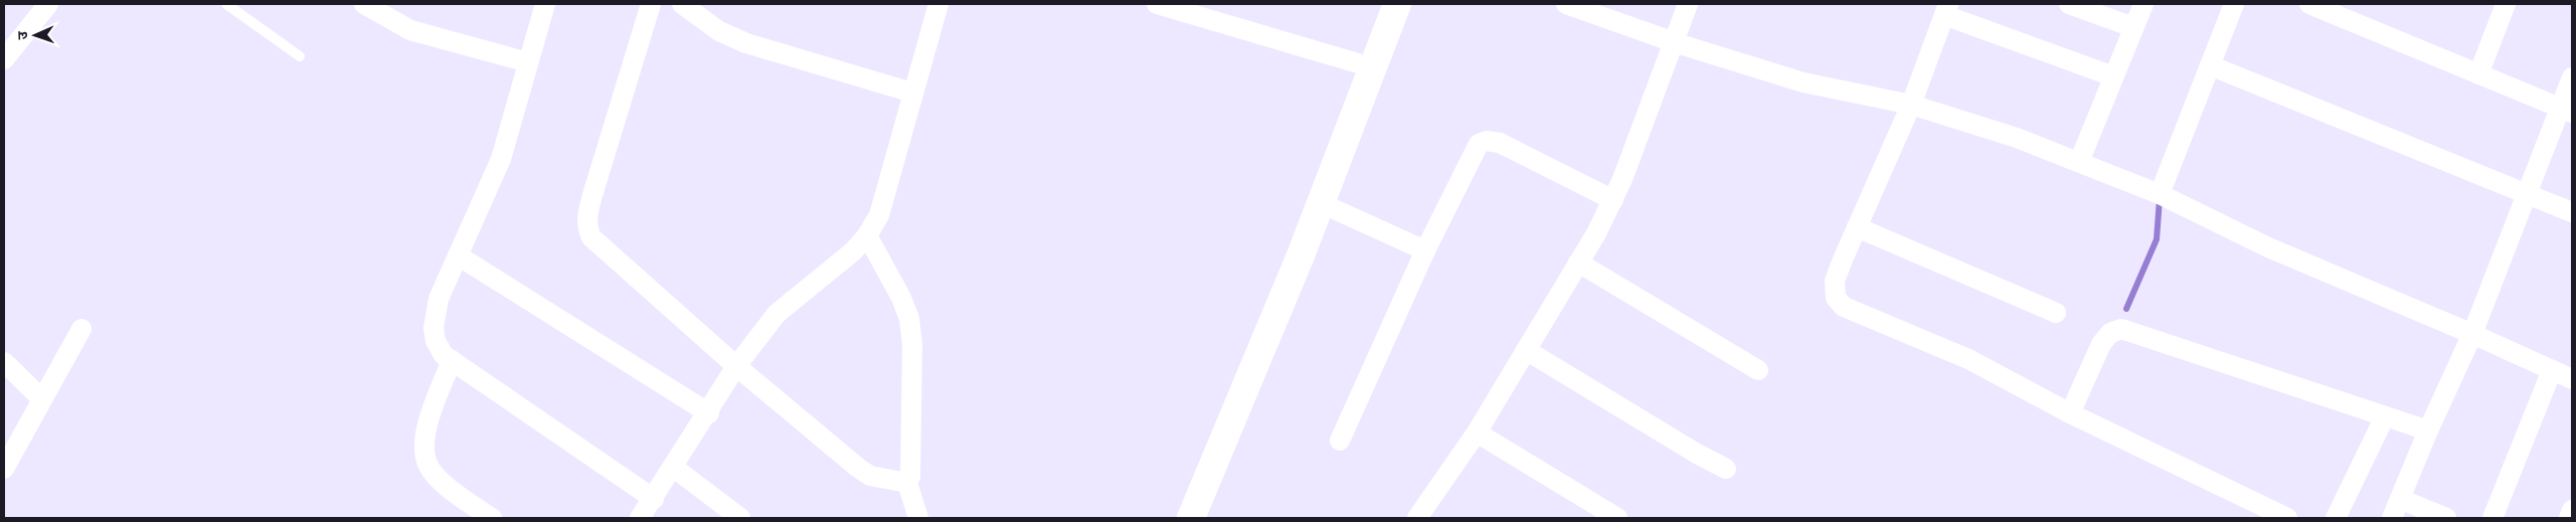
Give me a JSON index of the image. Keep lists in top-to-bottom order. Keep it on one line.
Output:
{"north":"left"}
